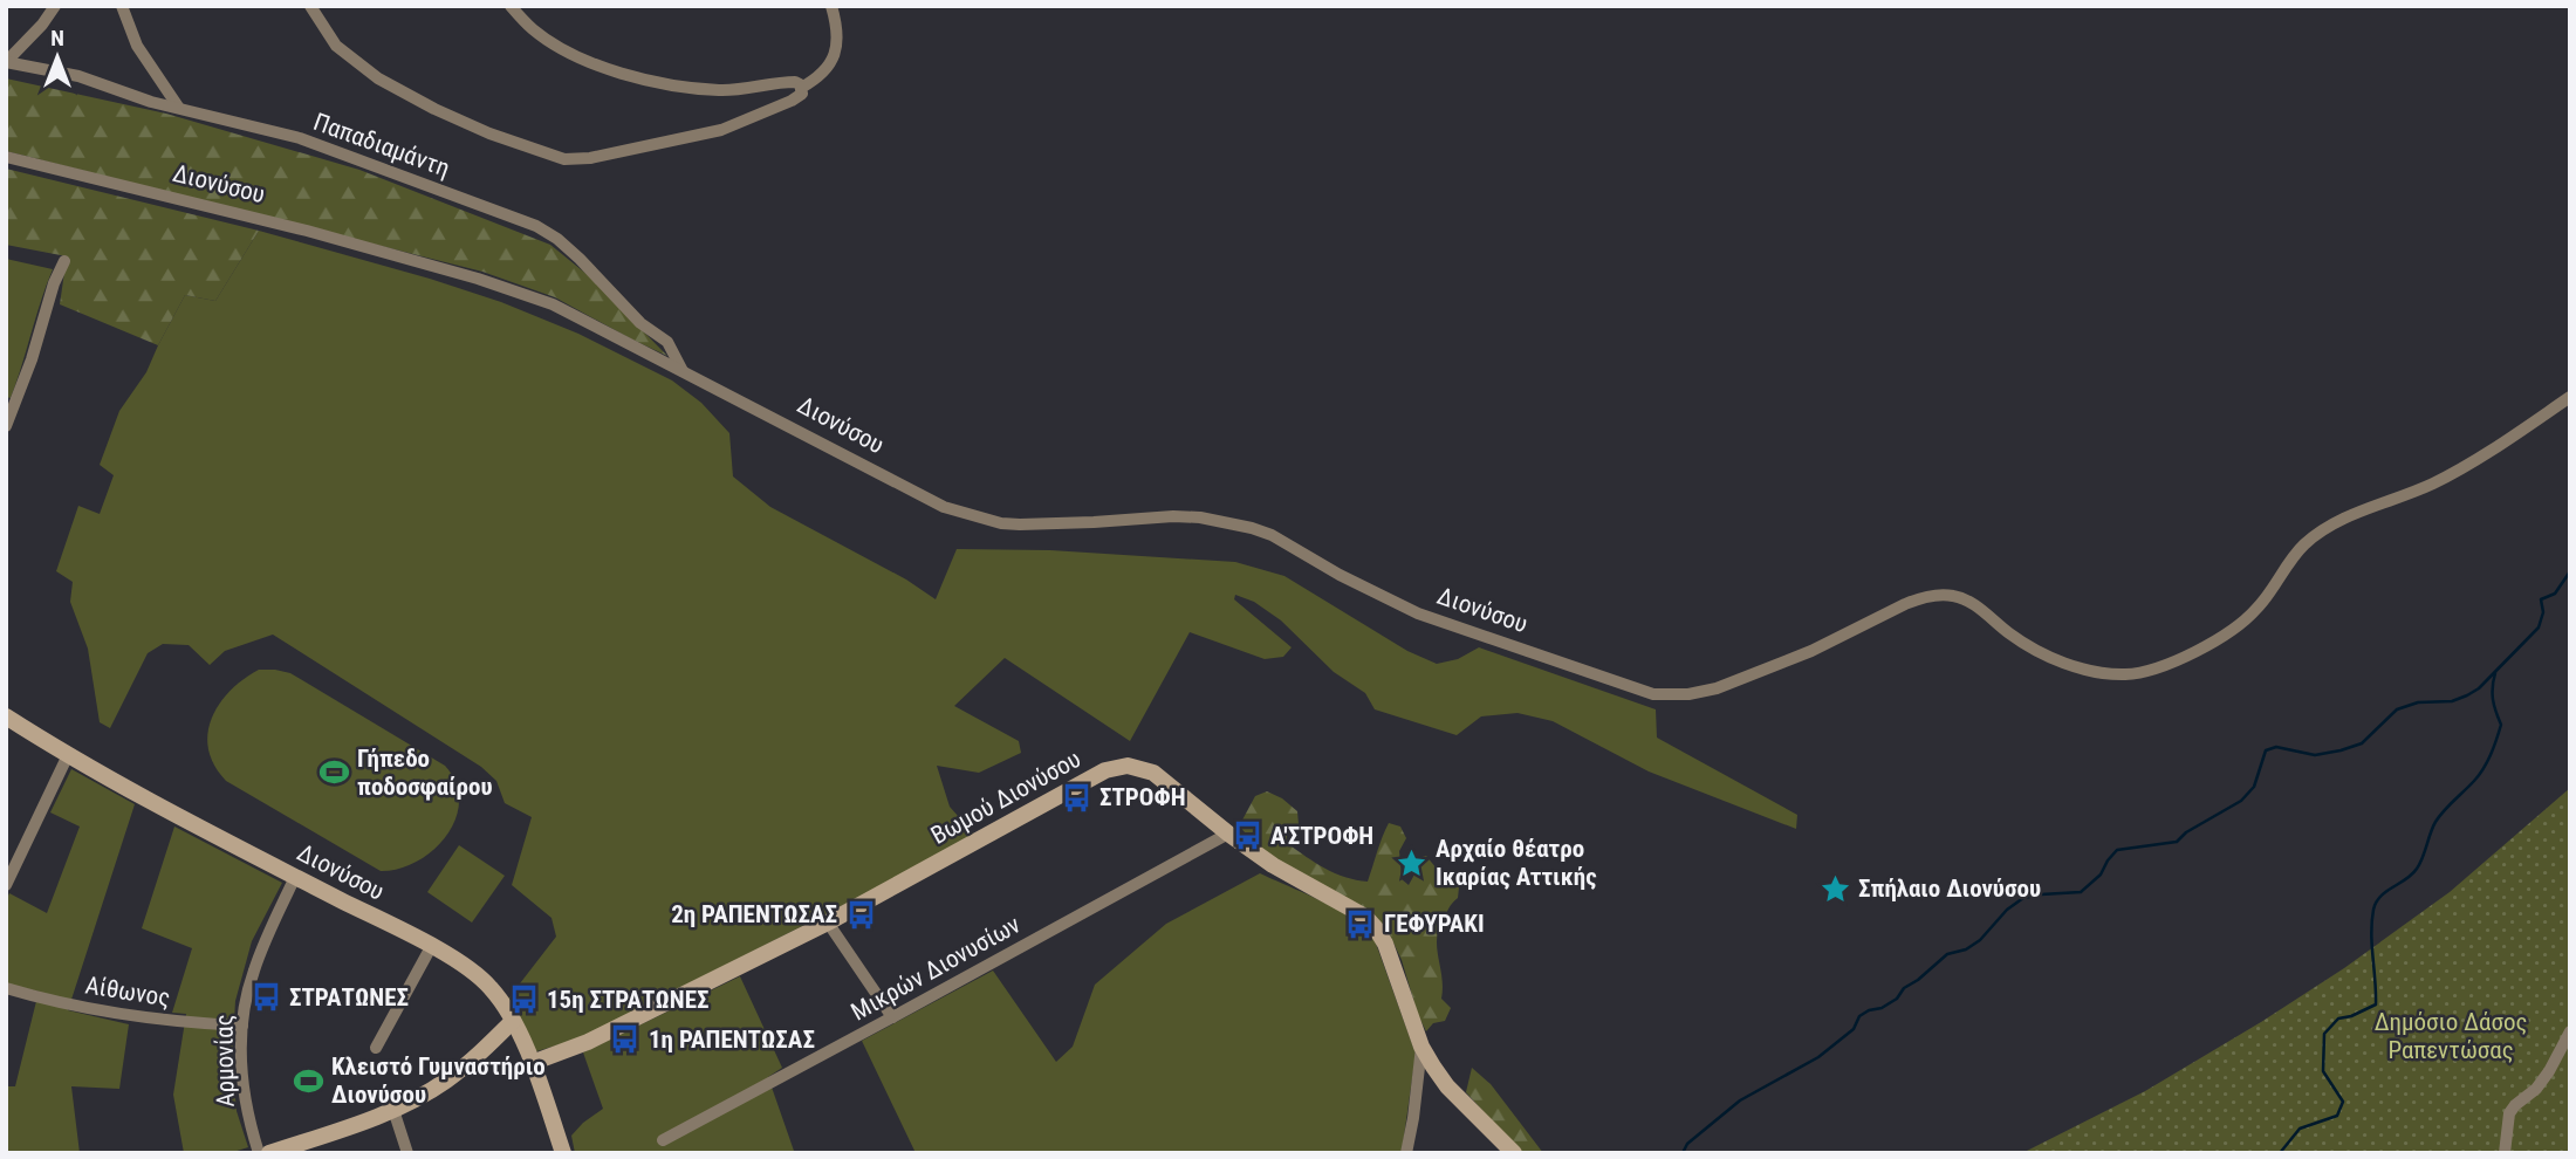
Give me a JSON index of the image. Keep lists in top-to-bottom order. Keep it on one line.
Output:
{"streets":{"street":["Παπαδιαμάντη","Διονύσου","Βωμού Διονύσου","Μικρών Διονυσίων","Αίθωνος","Αρμονίας"]},"crossings":[["Παπαδιαμάντη","Διονύσου"],["Διονύσου","Βωμού Διονύσου"],["Διονύσου","Αρμονίας"],["Βωμού Διονύσου","Μικρών Διονυσίων"],["Αίθωνος","Αρμονίας"]],"parks":["Δημόσιο Δάσος Ραπεντώσας"],"places":{"sports":["Γήπεδο ποδοσφαίρου","Κλειστό Γυμναστήριο Διονύσου"],"bus stop":["ΣΤΡΟΦΗ","Α'ΣΤΡΟΦΗ","2η ΡΑΠΕΝΤΩΣΑΣ","ΓΕΦΥΡΑΚΙ","ΣΤΡΑΤΩΝΕΣ","15η ΣΤΡΑΤΩΝΕΣ","1η ΡΑΠΕΝΤΩΣΑΣ"],"place":["Αρχαίο θέατρο Ικαρίας Αττικής","Σπήλαιο Διονύσου"]},"north":"top"}
